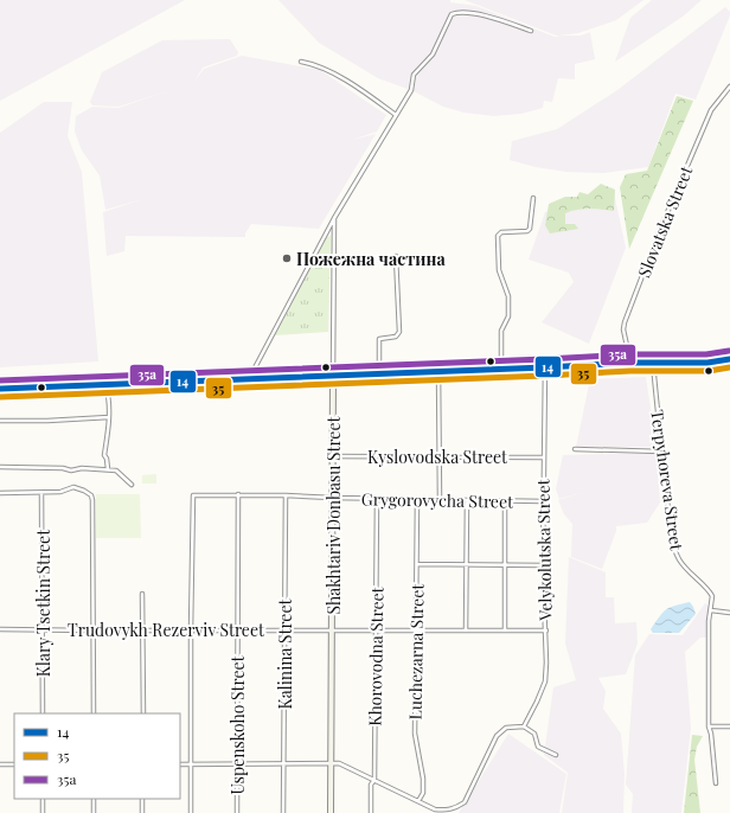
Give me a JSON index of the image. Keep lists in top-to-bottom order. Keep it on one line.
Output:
{"streets":{"main road":["Shakhtariv Donbasu Street"],"street":["Slovatska Street","Kyslovodska Street","Terpyhoreva Street","Grygorovycha Street","Velykolutska Street","Klary Tsetkin Street","Trudovykh Rezerviv Street","Luchezarna Street","Kalinina Street","Khorovodna Street","Uspenskoho Street"]},"crossings":[["Kyslovodska Street","Shakhtariv Donbasu Street"],["Kyslovodska Street","Velykolutska Street"],["Grygorovycha Street","Shakhtariv Donbasu Street"],["Grygorovycha Street","Velykolutska Street"],["Grygorovycha Street","Trudovykh Rezerviv Street"],["Grygorovycha Street","Luchezarna Street"],["Grygorovycha Street","Kalinina Street"],["Grygorovycha Street","Khorovodna Street"],["Grygorovycha Street","Uspenskoho Street"],["Shakhtariv Donbasu Street","Trudovykh Rezerviv Street"],["Velykolutska Street","Trudovykh Rezerviv Street"],["Klary Tsetkin Street","Trudovykh Rezerviv Street"],["Trudovykh Rezerviv Street","Luchezarna Street"],["Trudovykh Rezerviv Street","Kalinina Street"],["Trudovykh Rezerviv Street","Khorovodna Street"],["Trudovykh Rezerviv Street","Uspenskoho Street"]],"places":["Пожежна частина"],"lines":["transit line 35а","transit line 14","transit line 35"],"legend":["14","35","35а"]}
